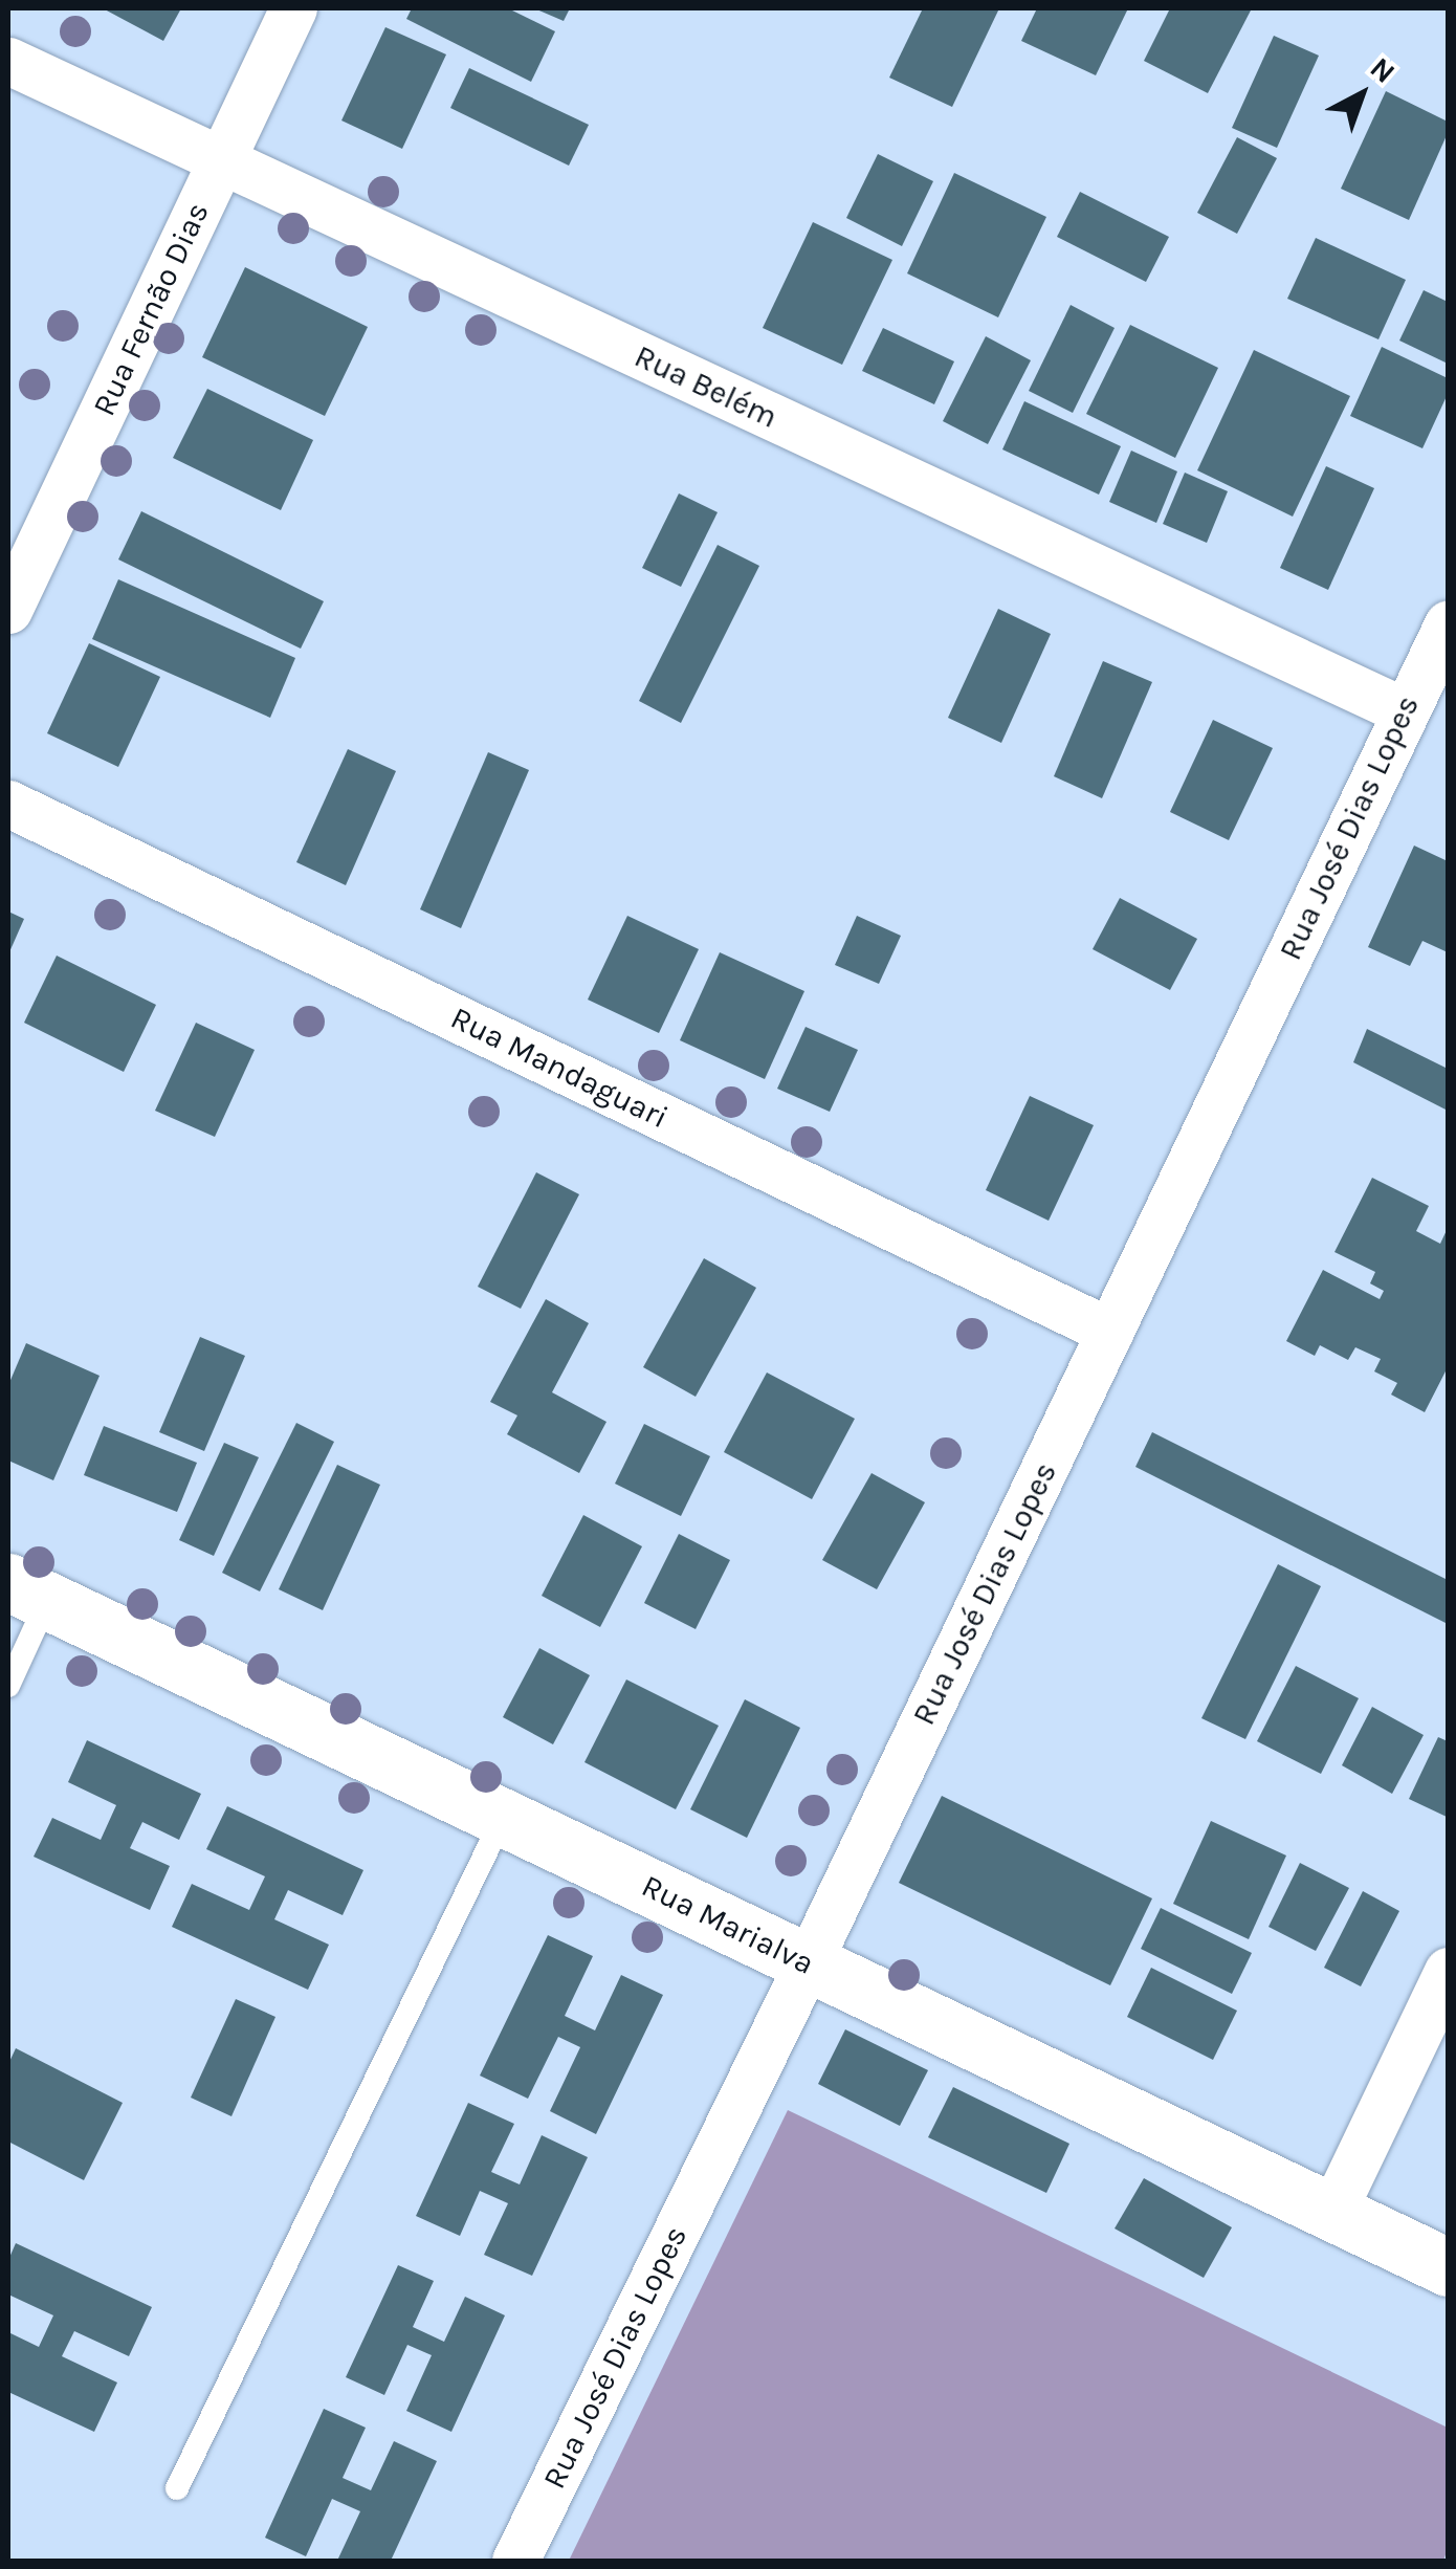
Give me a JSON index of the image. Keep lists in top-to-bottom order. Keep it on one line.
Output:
{"streets":{"street":["Rua Fernão Dias","Rua Belém","Rua José Dias Lopes","Rua Mandaguari","Rua Marialva"]},"crossings":[["Rua Fernão Dias","Rua Belém"],["Rua Belém","Rua José Dias Lopes"],["Rua José Dias Lopes","Rua Mandaguari"],["Rua José Dias Lopes","Rua Marialva"]],"north":"top right"}
